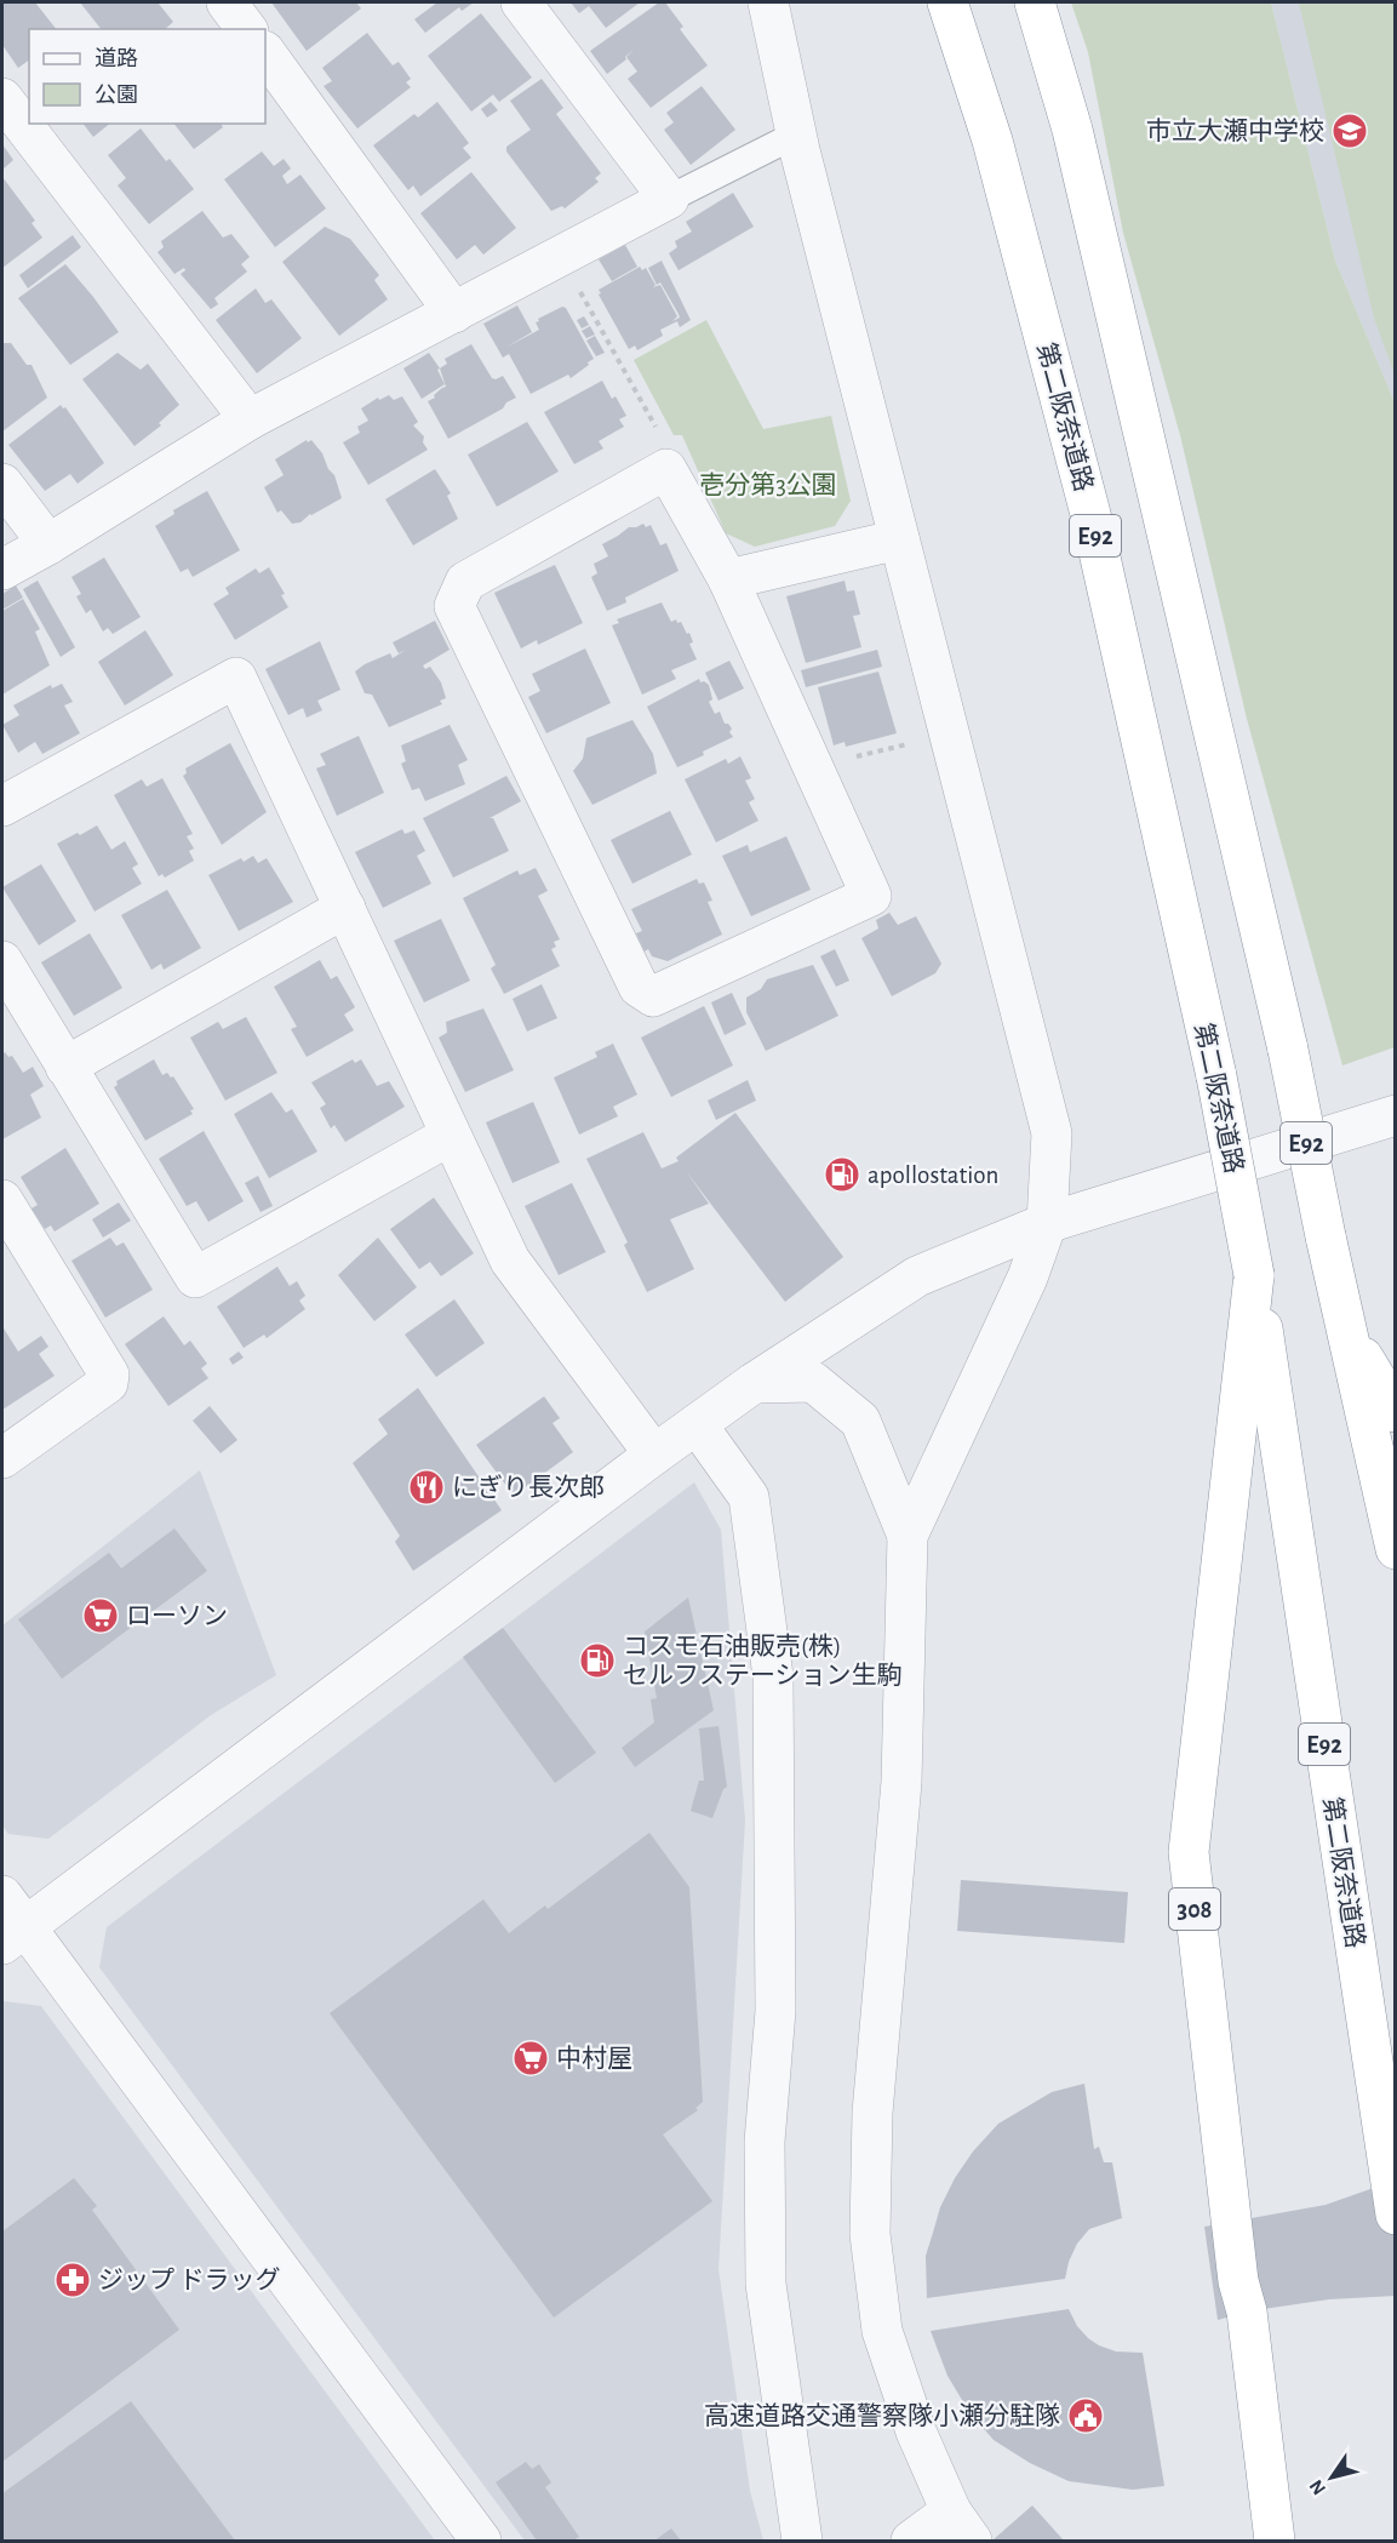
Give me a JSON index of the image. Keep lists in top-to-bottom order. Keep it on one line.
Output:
{"streets":{"highway":["第二阪奈道路","E92","308"]},"crossings":[["第二阪奈道路","308"]],"parks":["壱分第3公園"],"places":{"school or university":["市立大瀬中学校"],"fuel station":["apollostation","コスモ石油販売(株) セルフステーション生駒"],"restaurant":["にぎり長次郎"],"supermarket":["ローソン","中村屋"],"pharmacy":["ジップ ドラッグ"],"public building":["高速道路交通警察隊小瀬分駐隊"]},"legend":["道路","公園"],"north":"bottom left"}
